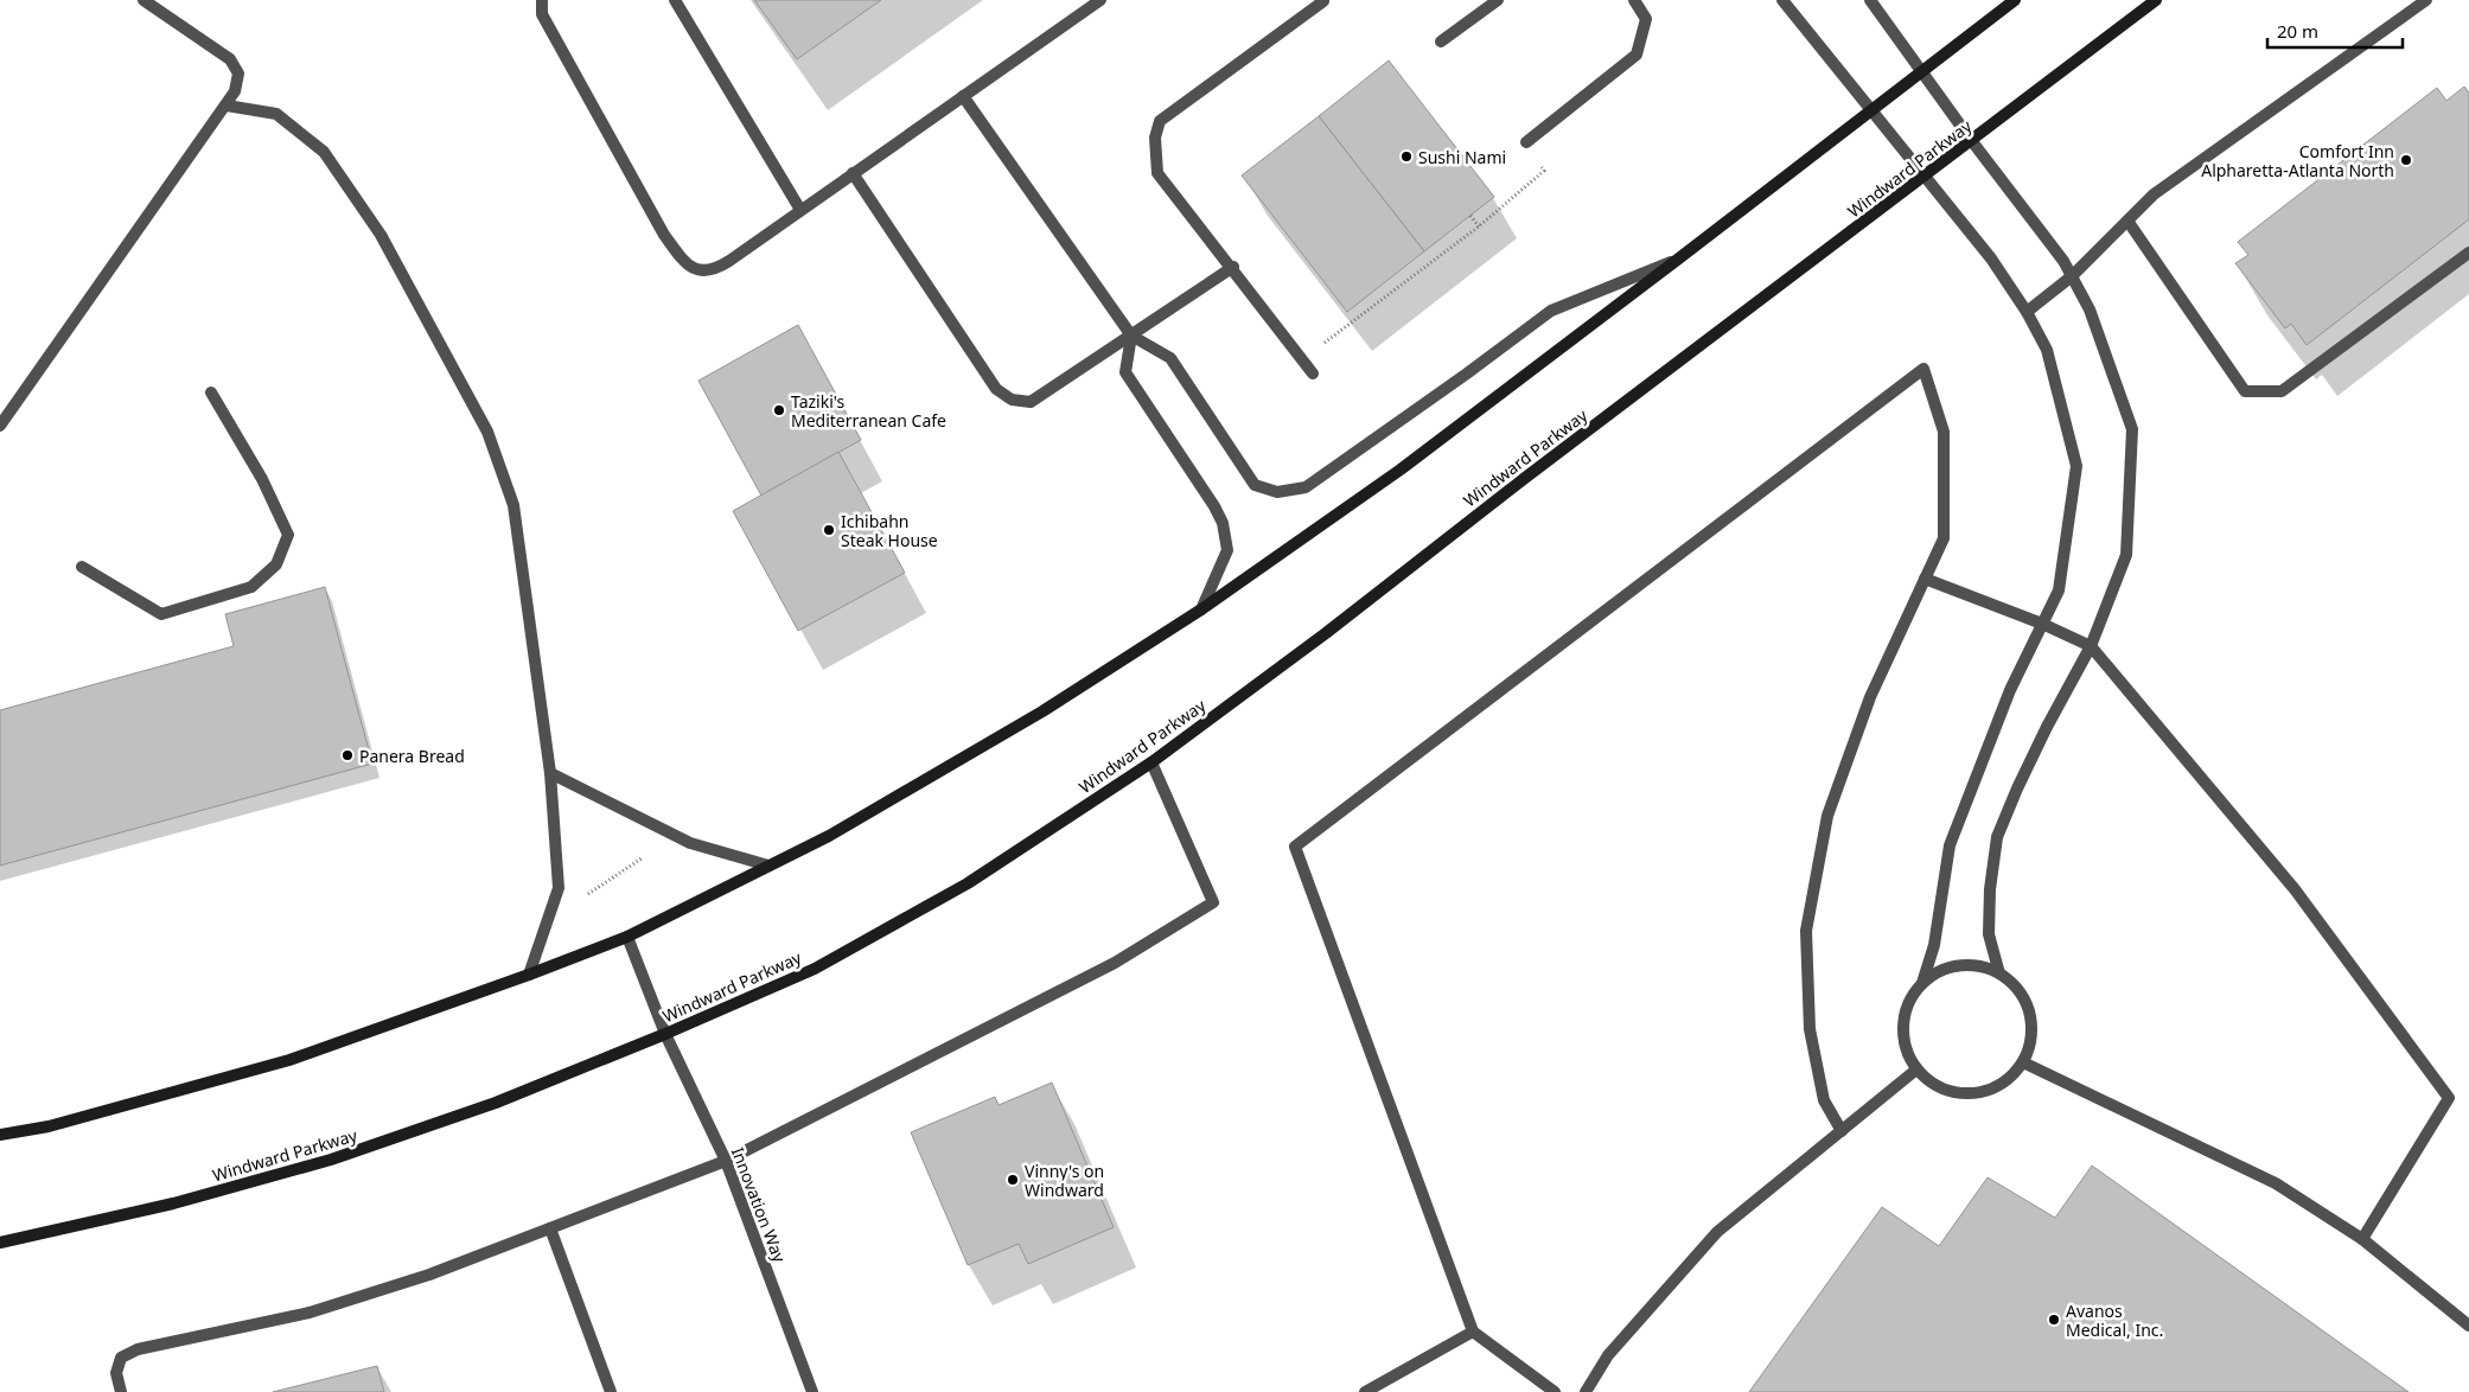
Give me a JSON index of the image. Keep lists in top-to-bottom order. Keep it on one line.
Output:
{"streets":{"main road":["Windward Parkway"],"lane":["Innovation Way"]},"crossings":[["Windward Parkway","Innovation Way"]],"places":["Sushi Nami","Comfort Inn Alpharetta-Atlanta North","Taziki's Mediterranean Cafe","Ichibahn Steak House","Panera Bread","Vinny's on Windward","Avanos Medical, Inc."],"scale_bar":"20 m"}
